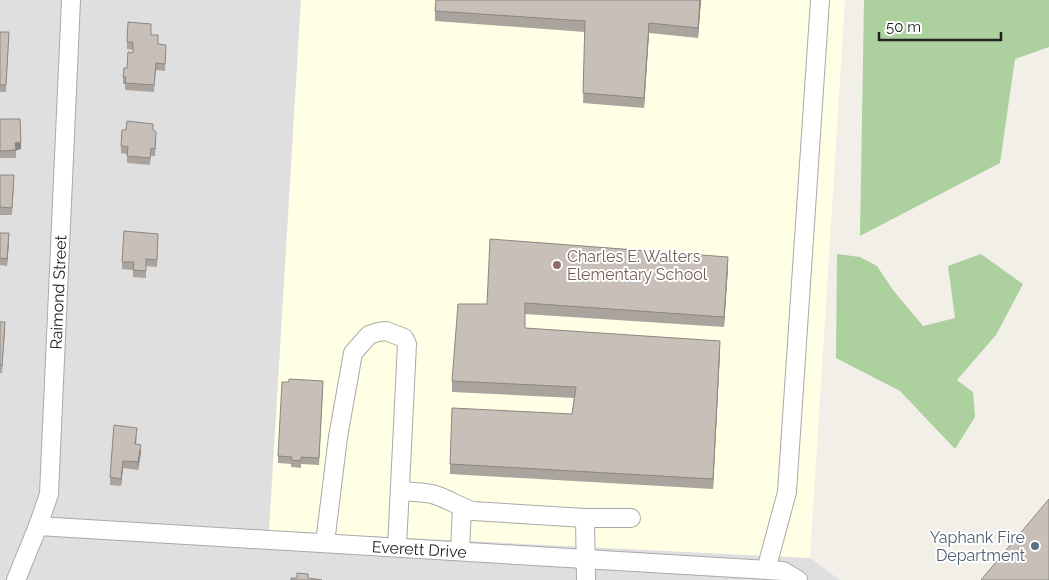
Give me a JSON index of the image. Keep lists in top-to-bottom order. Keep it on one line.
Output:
{"streets":{"street":["Raimond Street","Everett Drive"]},"crossings":[["Raimond Street","Everett Drive"]],"places":["Charles E. Walters Elementary School","Yaphank Fire Department"],"scale_bar":"50 m"}
